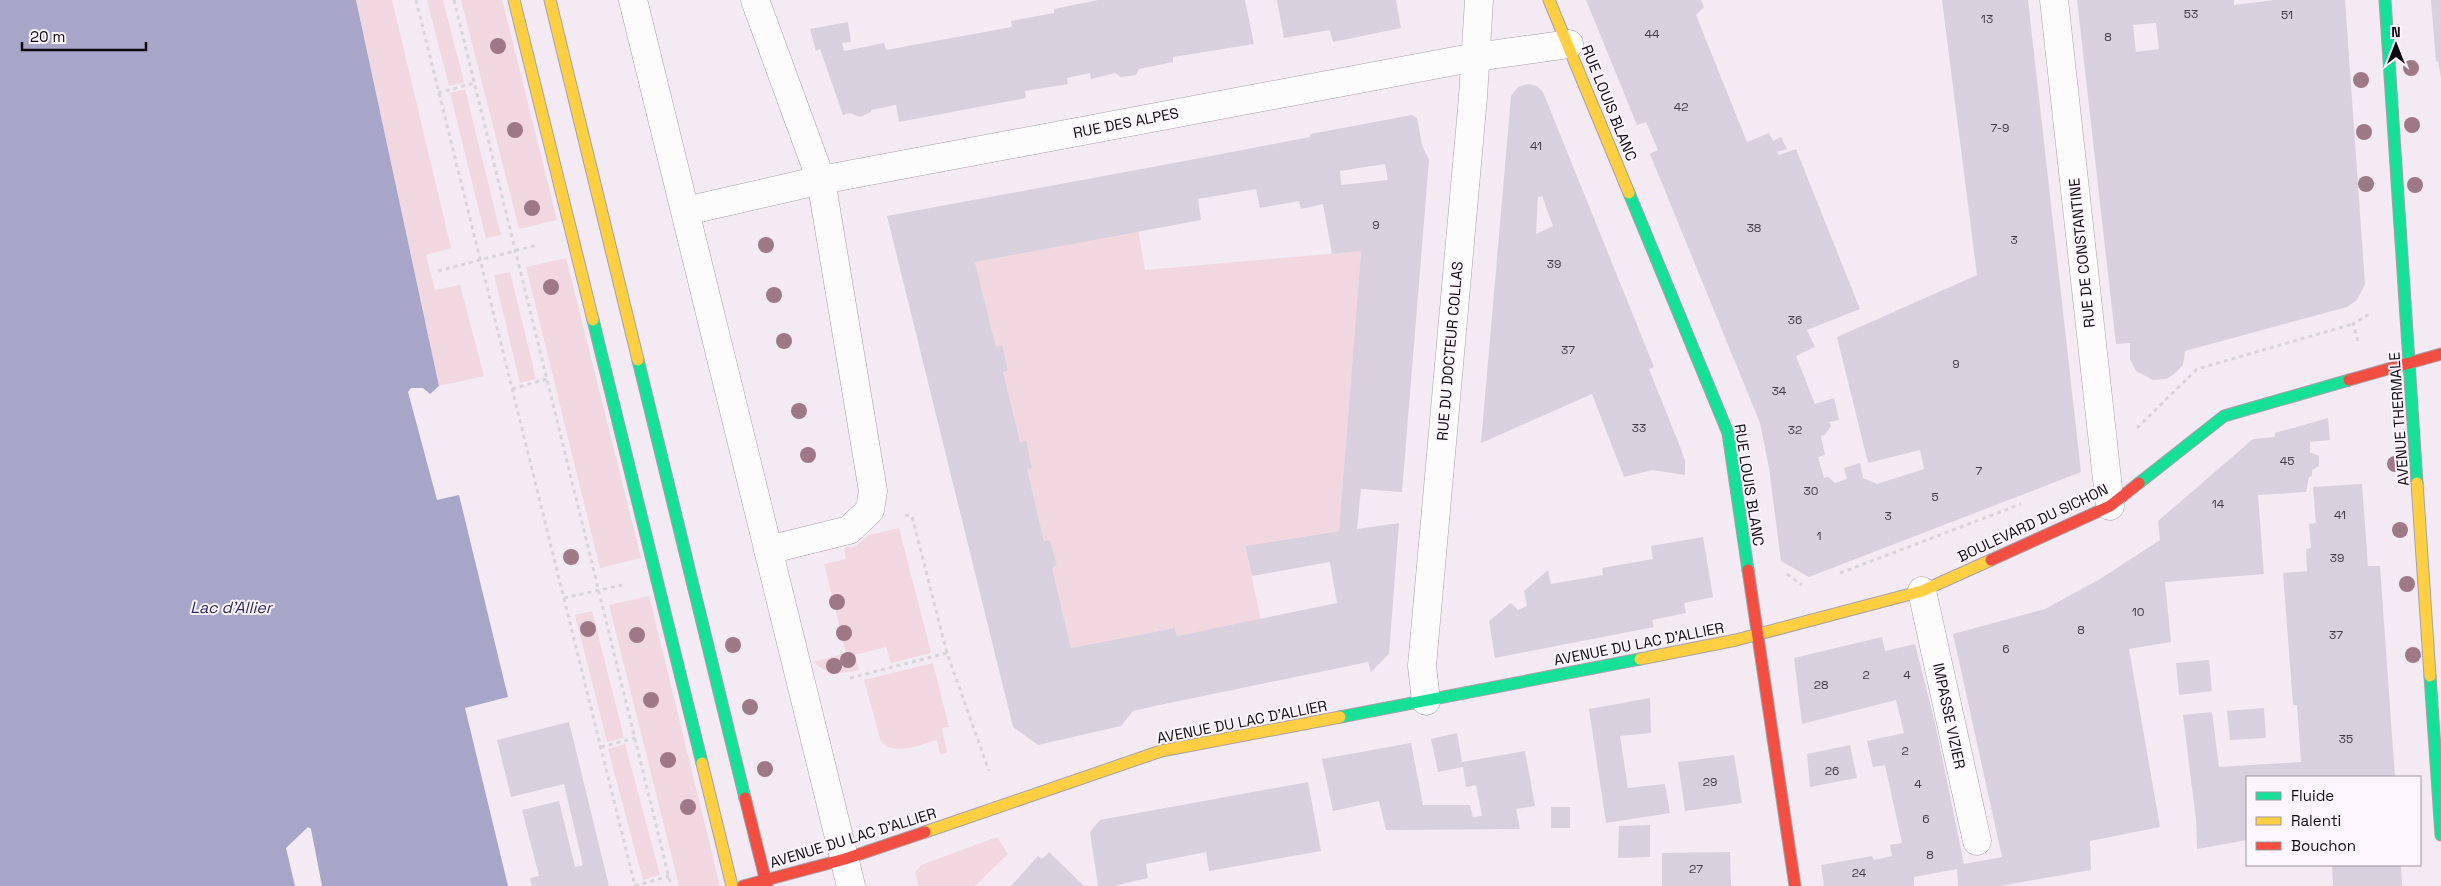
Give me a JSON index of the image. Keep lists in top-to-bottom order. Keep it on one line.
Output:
{"streets":{"street":["RUE LOUIS BLANC","RUE DES ALPES","RUE DE CONSTANTINE","RUE DU DOCTEUR COLLAS","AVENUE THERMALE","BOULEVARD DU SICHON","AVENUE DU LAC D'ALLIER","IMPASSE VIZIER"]},"crossings":[["RUE LOUIS BLANC","RUE DES ALPES"],["RUE LOUIS BLANC","BOULEVARD DU SICHON"],["RUE LOUIS BLANC","AVENUE DU LAC D'ALLIER"],["RUE DES ALPES","RUE DU DOCTEUR COLLAS"],["RUE DE CONSTANTINE","BOULEVARD DU SICHON"],["RUE DU DOCTEUR COLLAS","AVENUE DU LAC D'ALLIER"],["AVENUE THERMALE","BOULEVARD DU SICHON"],["BOULEVARD DU SICHON","AVENUE DU LAC D'ALLIER"],["BOULEVARD DU SICHON","IMPASSE VIZIER"]],"water":["Lac d'Allier"],"house_numbers":["53","51","13","44","8","42","7-9","41","9","38","3","39","36","37","9","34","33","32","45","7","30","5","14","41","3","1","39","10","8","37","6","2","4","28","35","2","26","29","4","6","8","27","24"],"legend":["Fluide","Ralenti","Bouchon"],"scale_bar":"20 m","north":"top"}
